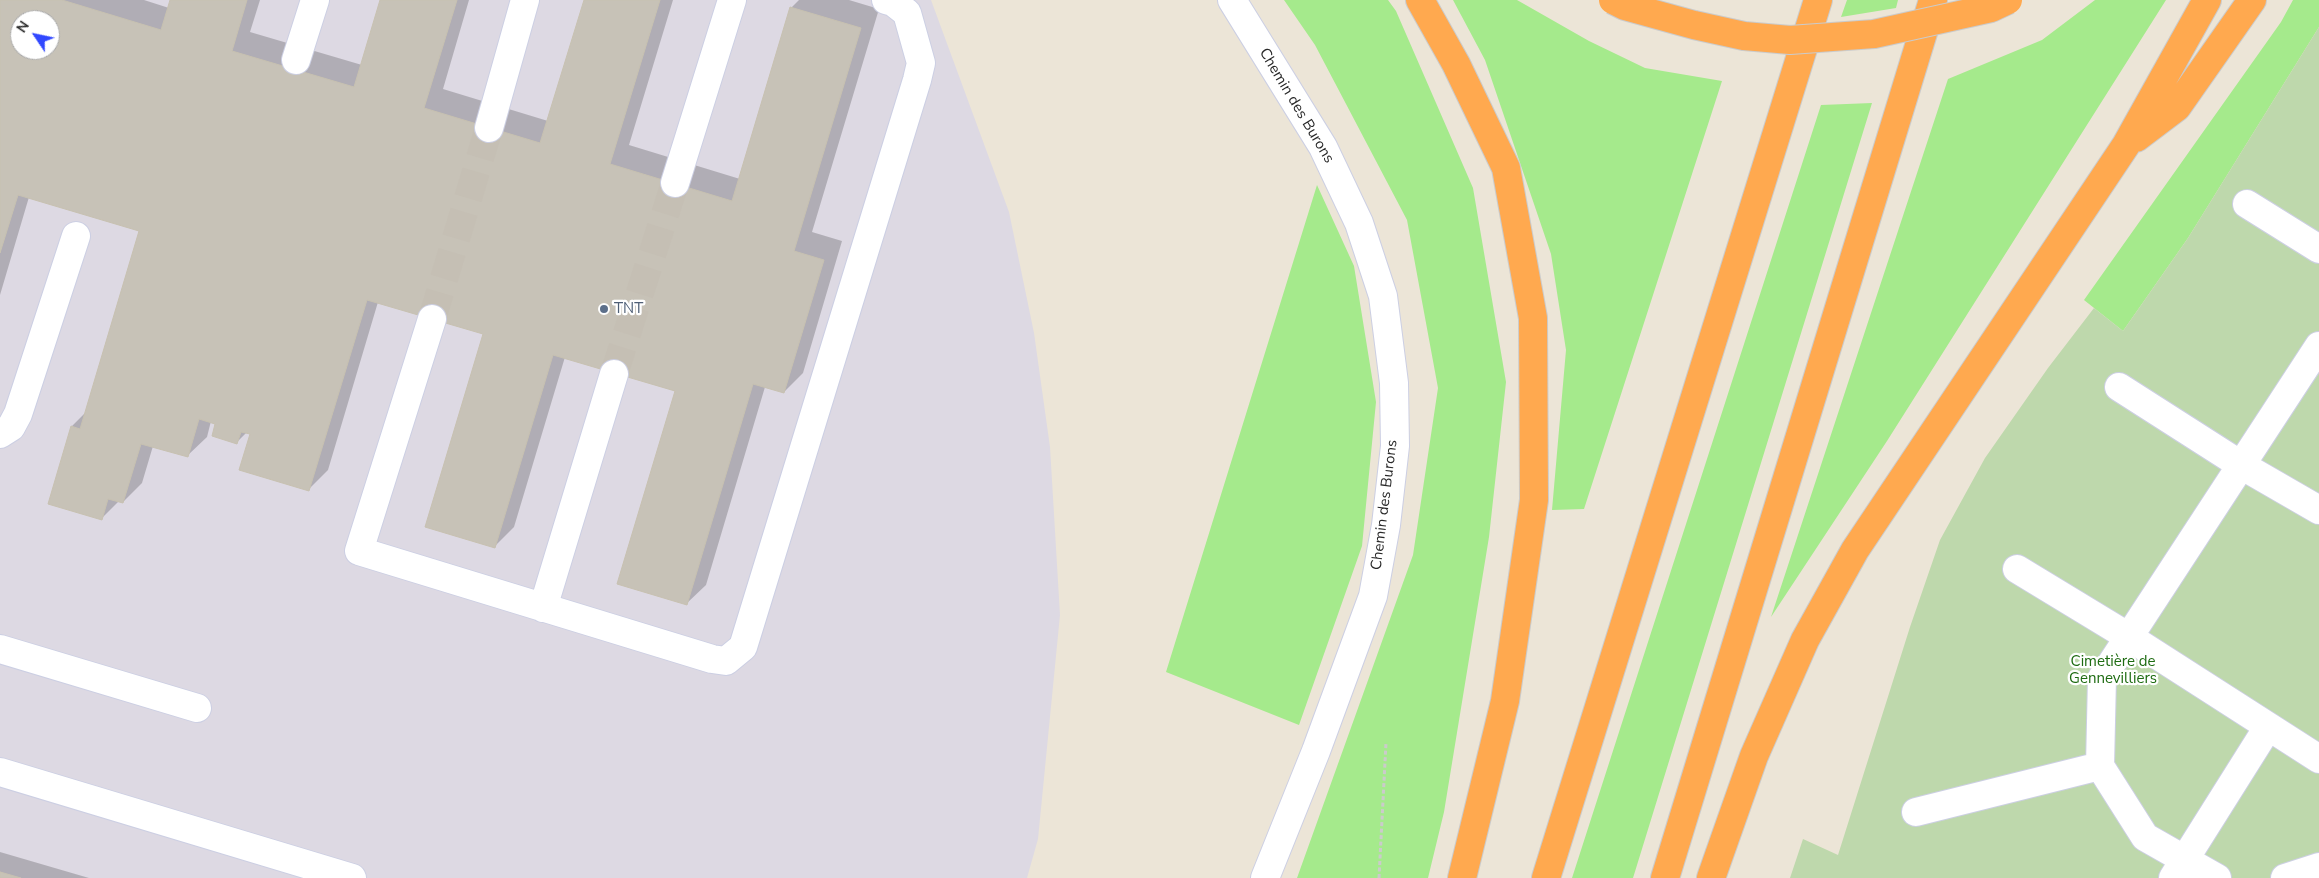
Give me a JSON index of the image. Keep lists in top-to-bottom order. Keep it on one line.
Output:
{"streets":{"street":["Chemin des Burons"]},"parks":["Cimetière de Gennevilliers"],"places":["TNT"],"north":"top left"}
